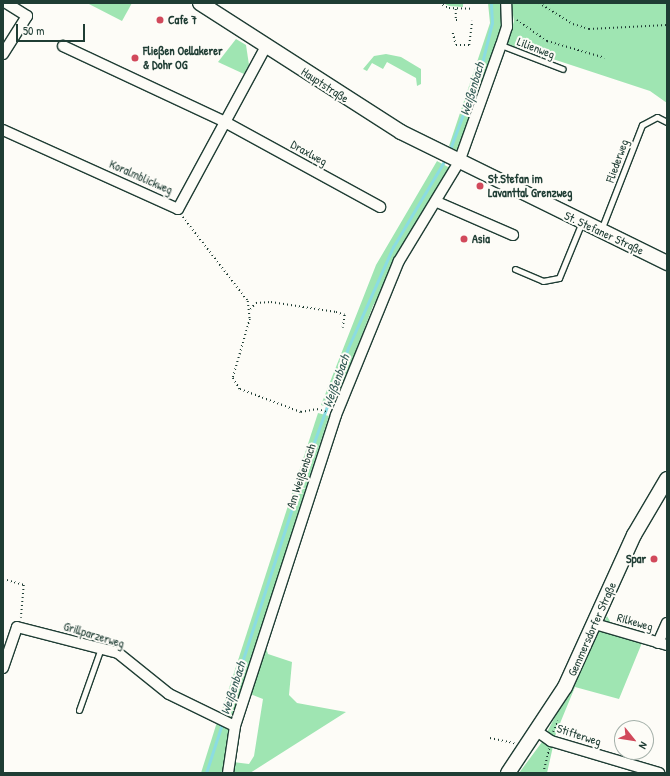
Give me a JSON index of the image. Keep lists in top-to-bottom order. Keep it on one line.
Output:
{"streets":{"main road":["Hauptstraße","St. Stefaner Straße","Gemmersdorfer Straße"],"street":["Draxlweg","Koralmblickweg","Am Weißenbach","Rilkeweg","Grillparzerweg","Stifterweg"],"lane":["Lilienweg","Fliederweg"]},"crossings":[["Lilienweg","Am Weißenbach"],["Hauptstraße","Koralmblickweg"],["Hauptstraße","St. Stefaner Straße"],["Hauptstraße","Am Weißenbach"],["Draxlweg","Koralmblickweg"],["Fliederweg","St. Stefaner Straße"],["St. Stefaner Straße","Am Weißenbach"],["Am Weißenbach","Grillparzerweg"],["Rilkeweg","Gemmersdorfer Straße"],["Gemmersdorfer Straße","Stifterweg"]],"water":["Weißenbach"],"places":["Cafe 7","Fließen Oellakerer & Dohr OG","St.Stefan im Lavanttal Grenzweg","Asia","Spar"],"scale_bar":"50 m","north":"bottom right"}
